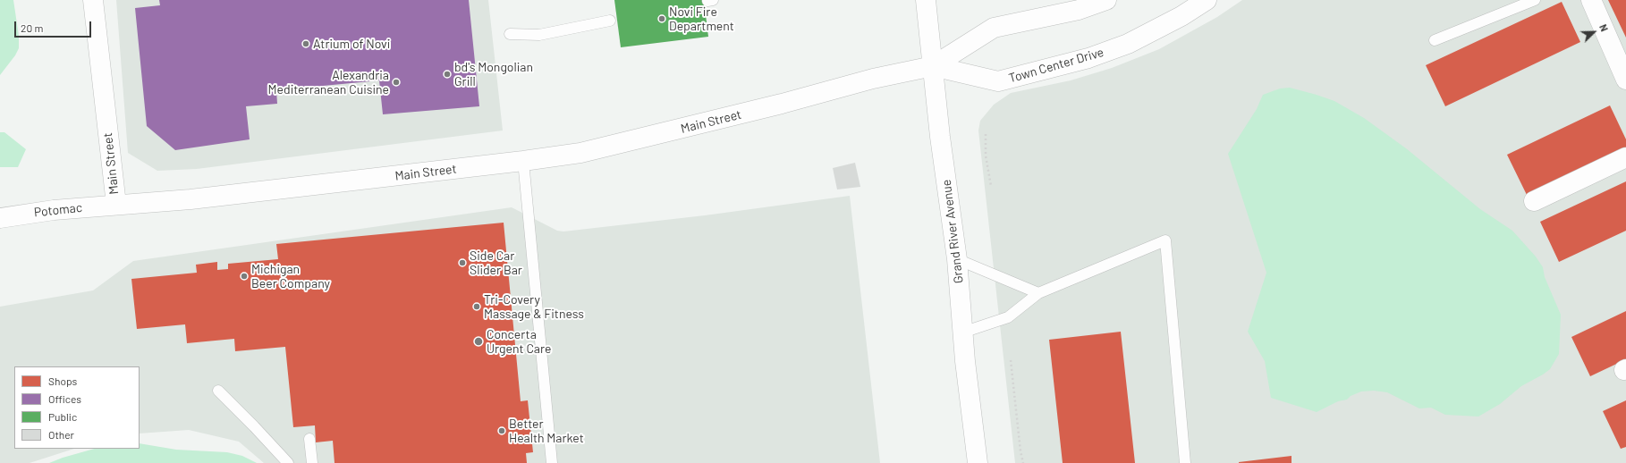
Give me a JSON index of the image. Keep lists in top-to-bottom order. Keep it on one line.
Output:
{"streets":{"street":["Town Center Drive","Main Street","Potomac","Grand River Avenue"]},"crossings":[["Town Center Drive","Main Street"],["Town Center Drive","Grand River Avenue"],["Main Street","Potomac"],["Main Street","Grand River Avenue"]],"places":["Novi Fire Department","Atrium of Novi","bd's Mongolian Grill","Alexandria Mediterranean Cuisine","Side Car Slider Bar","Michigan Beer Company","Tri-Covery Massage & Fitness","Concerta Urgent Care","Better Health Market"],"legend":["Shops","Offices","Public","Other"],"scale_bar":"20 m","north":"top right"}
